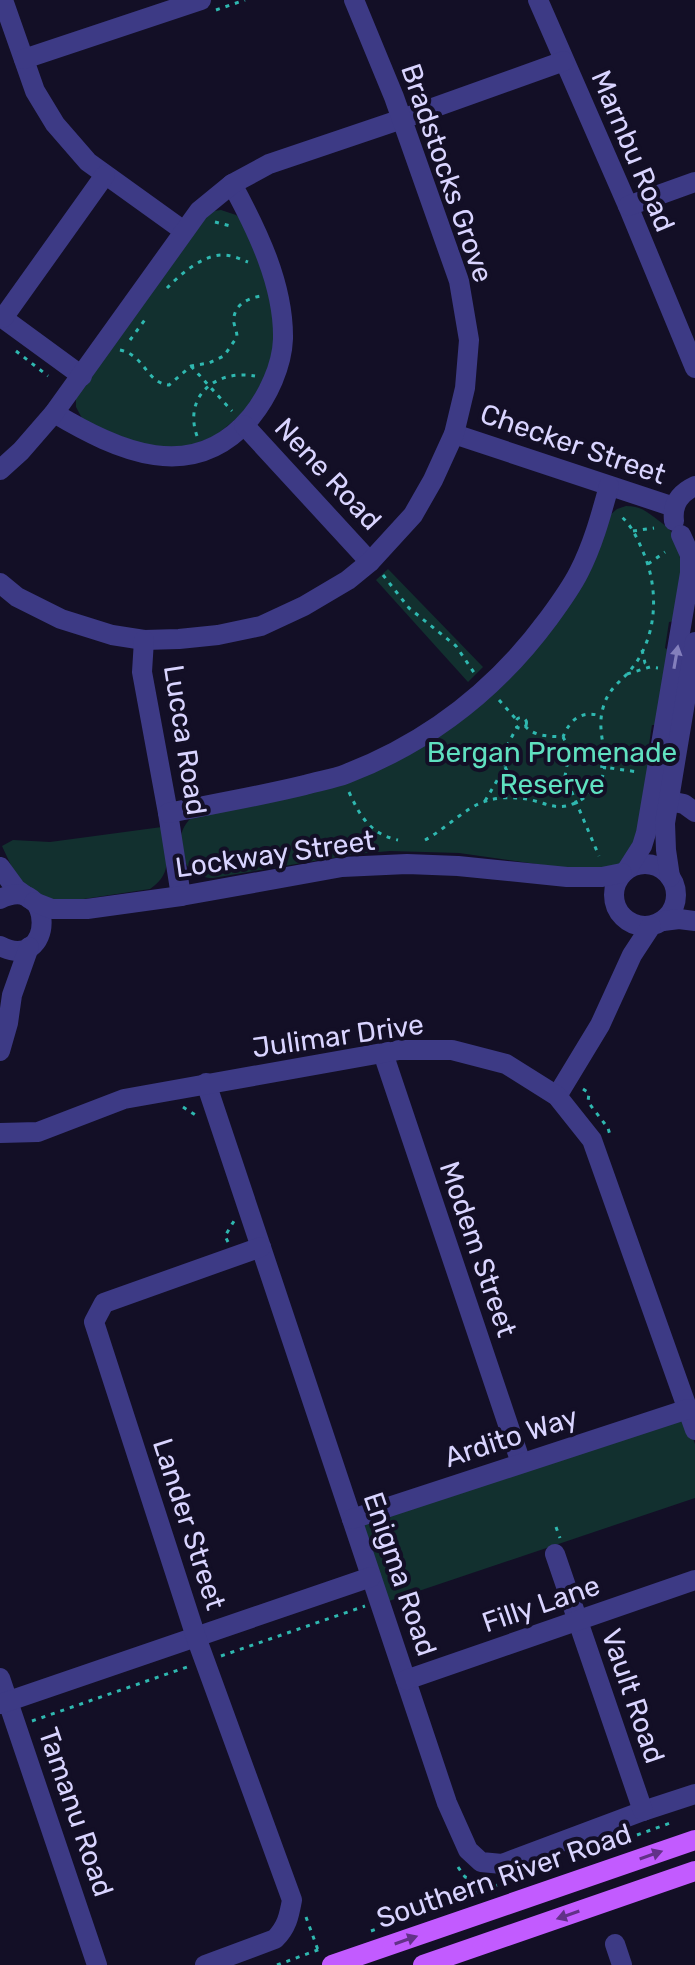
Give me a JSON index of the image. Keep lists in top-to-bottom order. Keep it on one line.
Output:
{"streets":{"main road":["Southern River Road"],"street":["Marnbu Road","Bradstocks Grove","Checker Street","Nene Road","Lucca Road","Lockway Street","Julimar Drive","Modem Street","Ardito Way","Lander Street","Enigma Road","Filly Lane","Vault Road","Tamanu Road"]},"crossings":[["Bradstocks Grove","Checker Street"],["Bradstocks Grove","Nene Road"],["Bradstocks Grove","Lucca Road"],["Lucca Road","Lockway Street"],["Julimar Drive","Modem Street"],["Julimar Drive","Ardito Way"],["Julimar Drive","Enigma Road"],["Modem Street","Ardito Way"],["Ardito Way","Enigma Road"],["Lander Street","Enigma Road"],["Enigma Road","Filly Lane"],["Enigma Road","Vault Road"],["Filly Lane","Vault Road"]],"parks":["Bergan Promenade Reserve"]}
